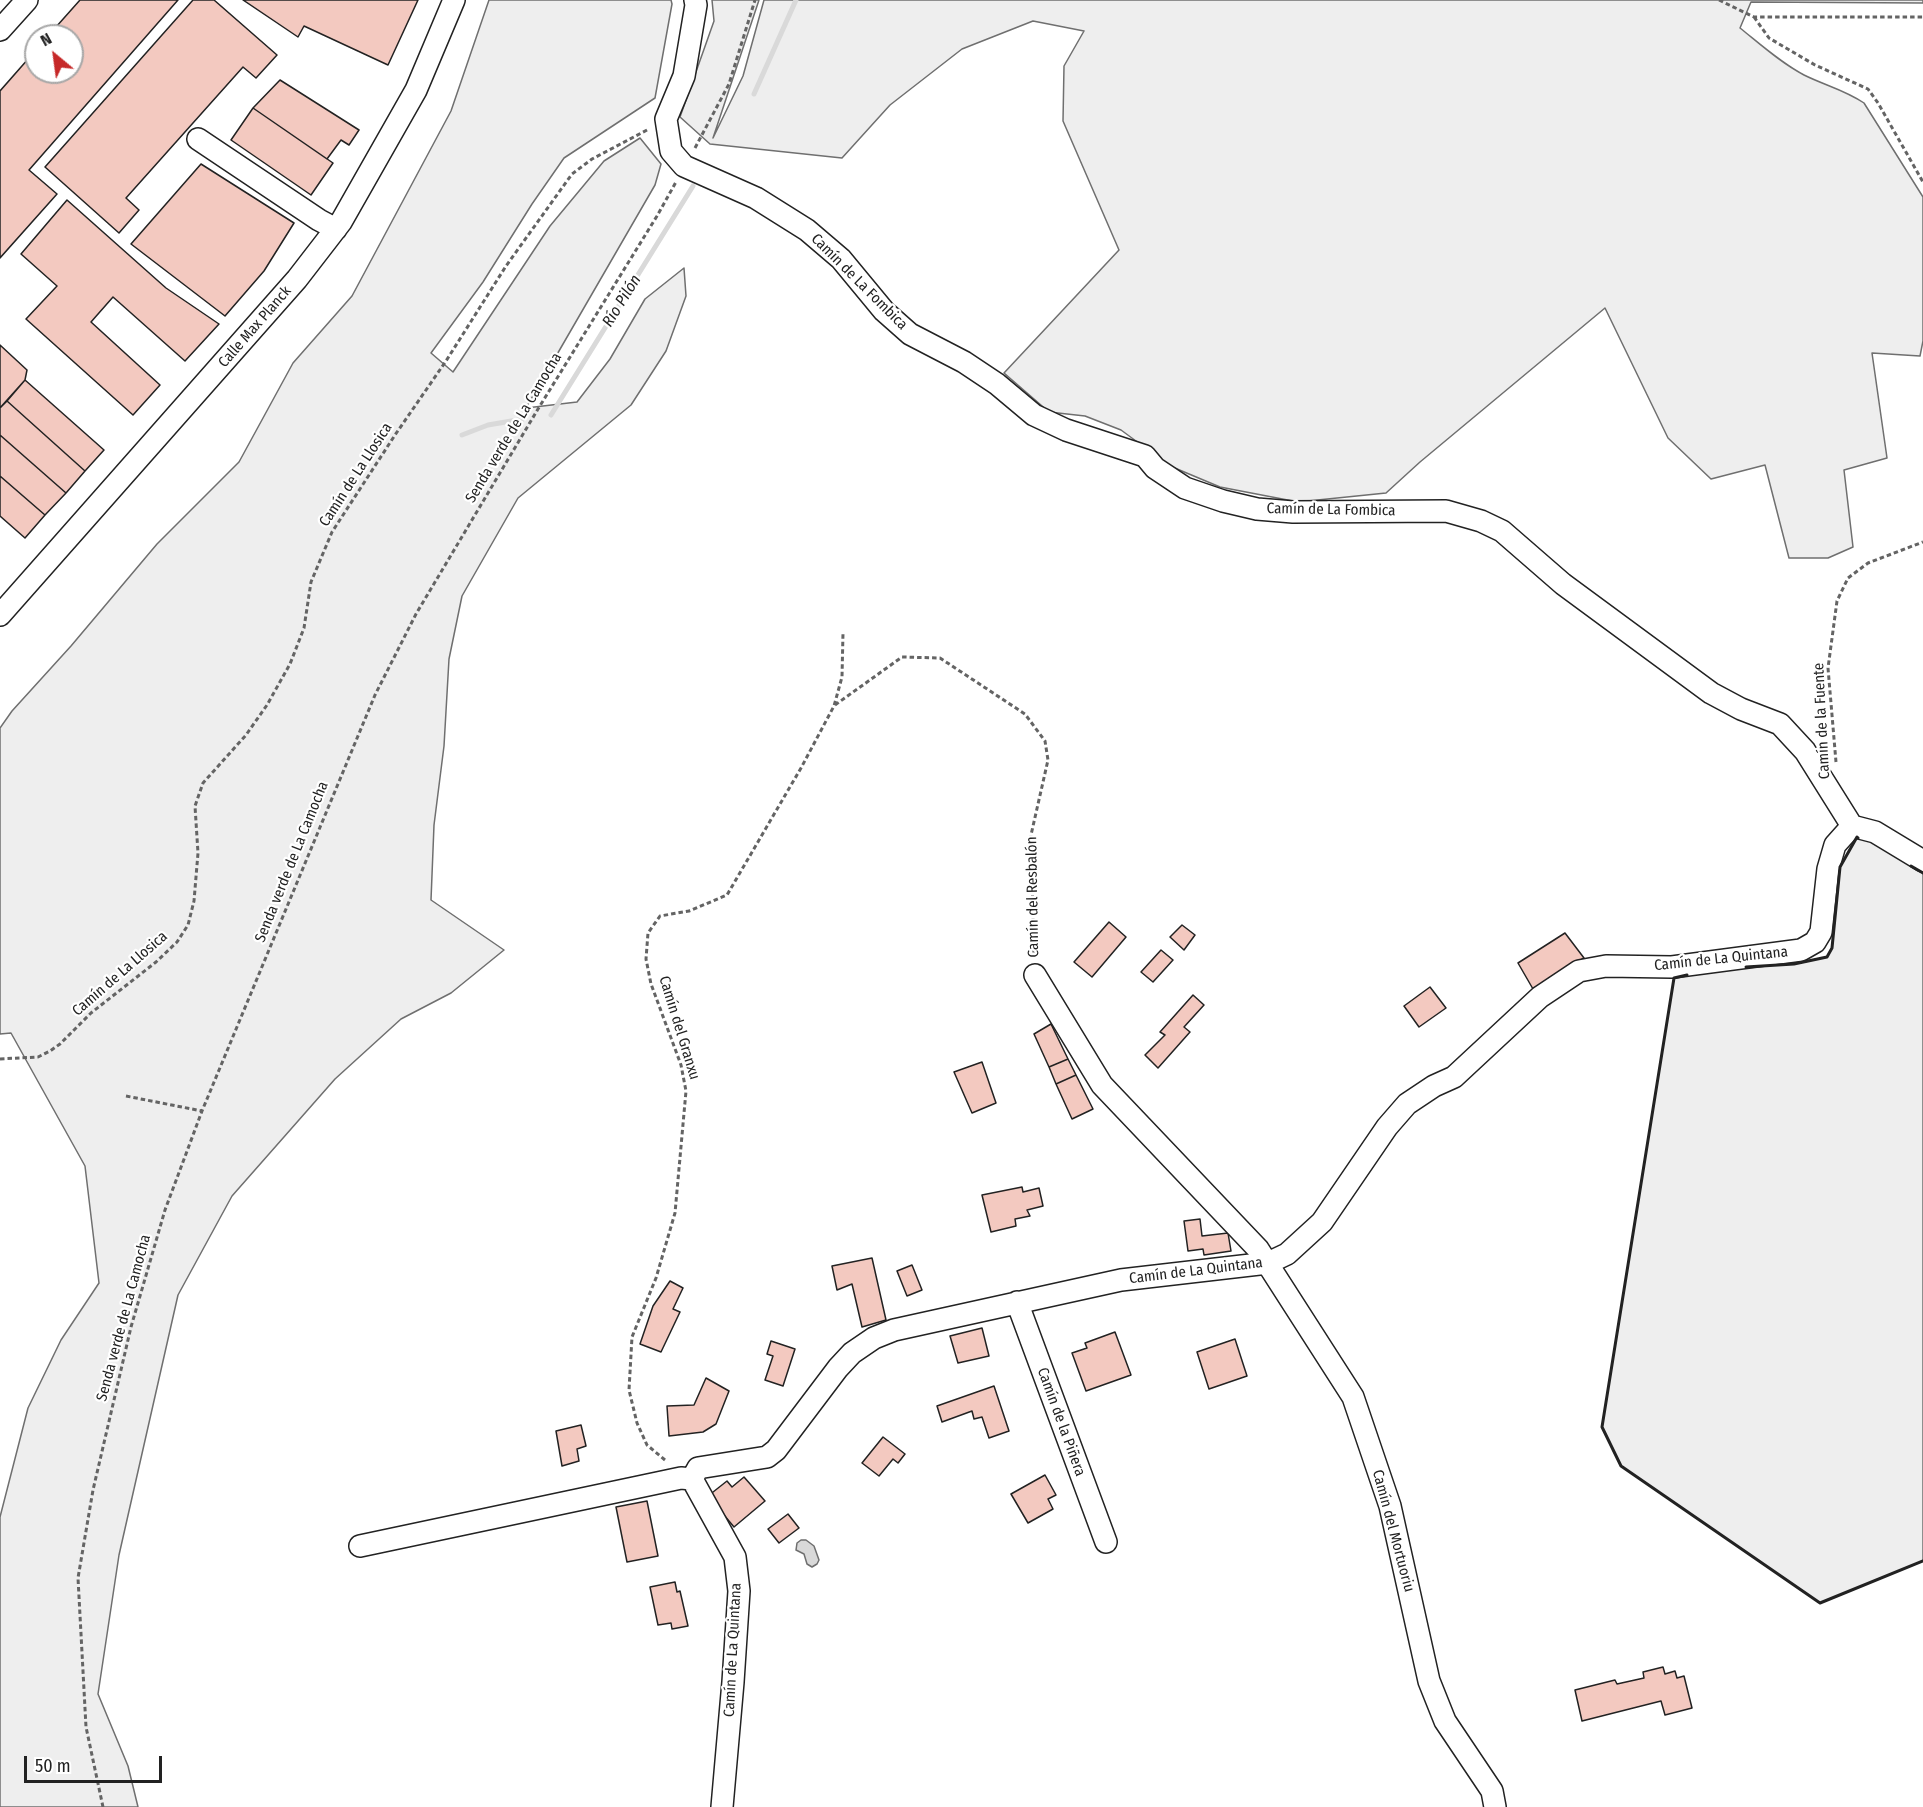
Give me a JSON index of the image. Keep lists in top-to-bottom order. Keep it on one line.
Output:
{"streets":{"street":["Camín de La Fombica","Calle Max Planck","Camín del Resbalón","Camín de La Quintana","Camín de la Piñera","Camín del Mortuoriu"],"path":["Senda verde de La Camocha","Camín de La Llosica","Camín de la Fuente","Camín del Granxu"]},"crossings":[["Camín de La Fombica","Senda verde de La Camocha"],["Camín de La Fombica","Camín de La Quintana"],["Camín del Resbalón","Camín de La Quintana"],["Camín del Resbalón","Camín del Granxu"],["Camín del Resbalón","Camín del Mortuoriu"],["Camín de La Quintana","Camín de la Piñera"],["Camín de La Quintana","Camín del Mortuoriu"]],"water":["Río Pilón"],"scale_bar":"50 m","north":"top left"}
